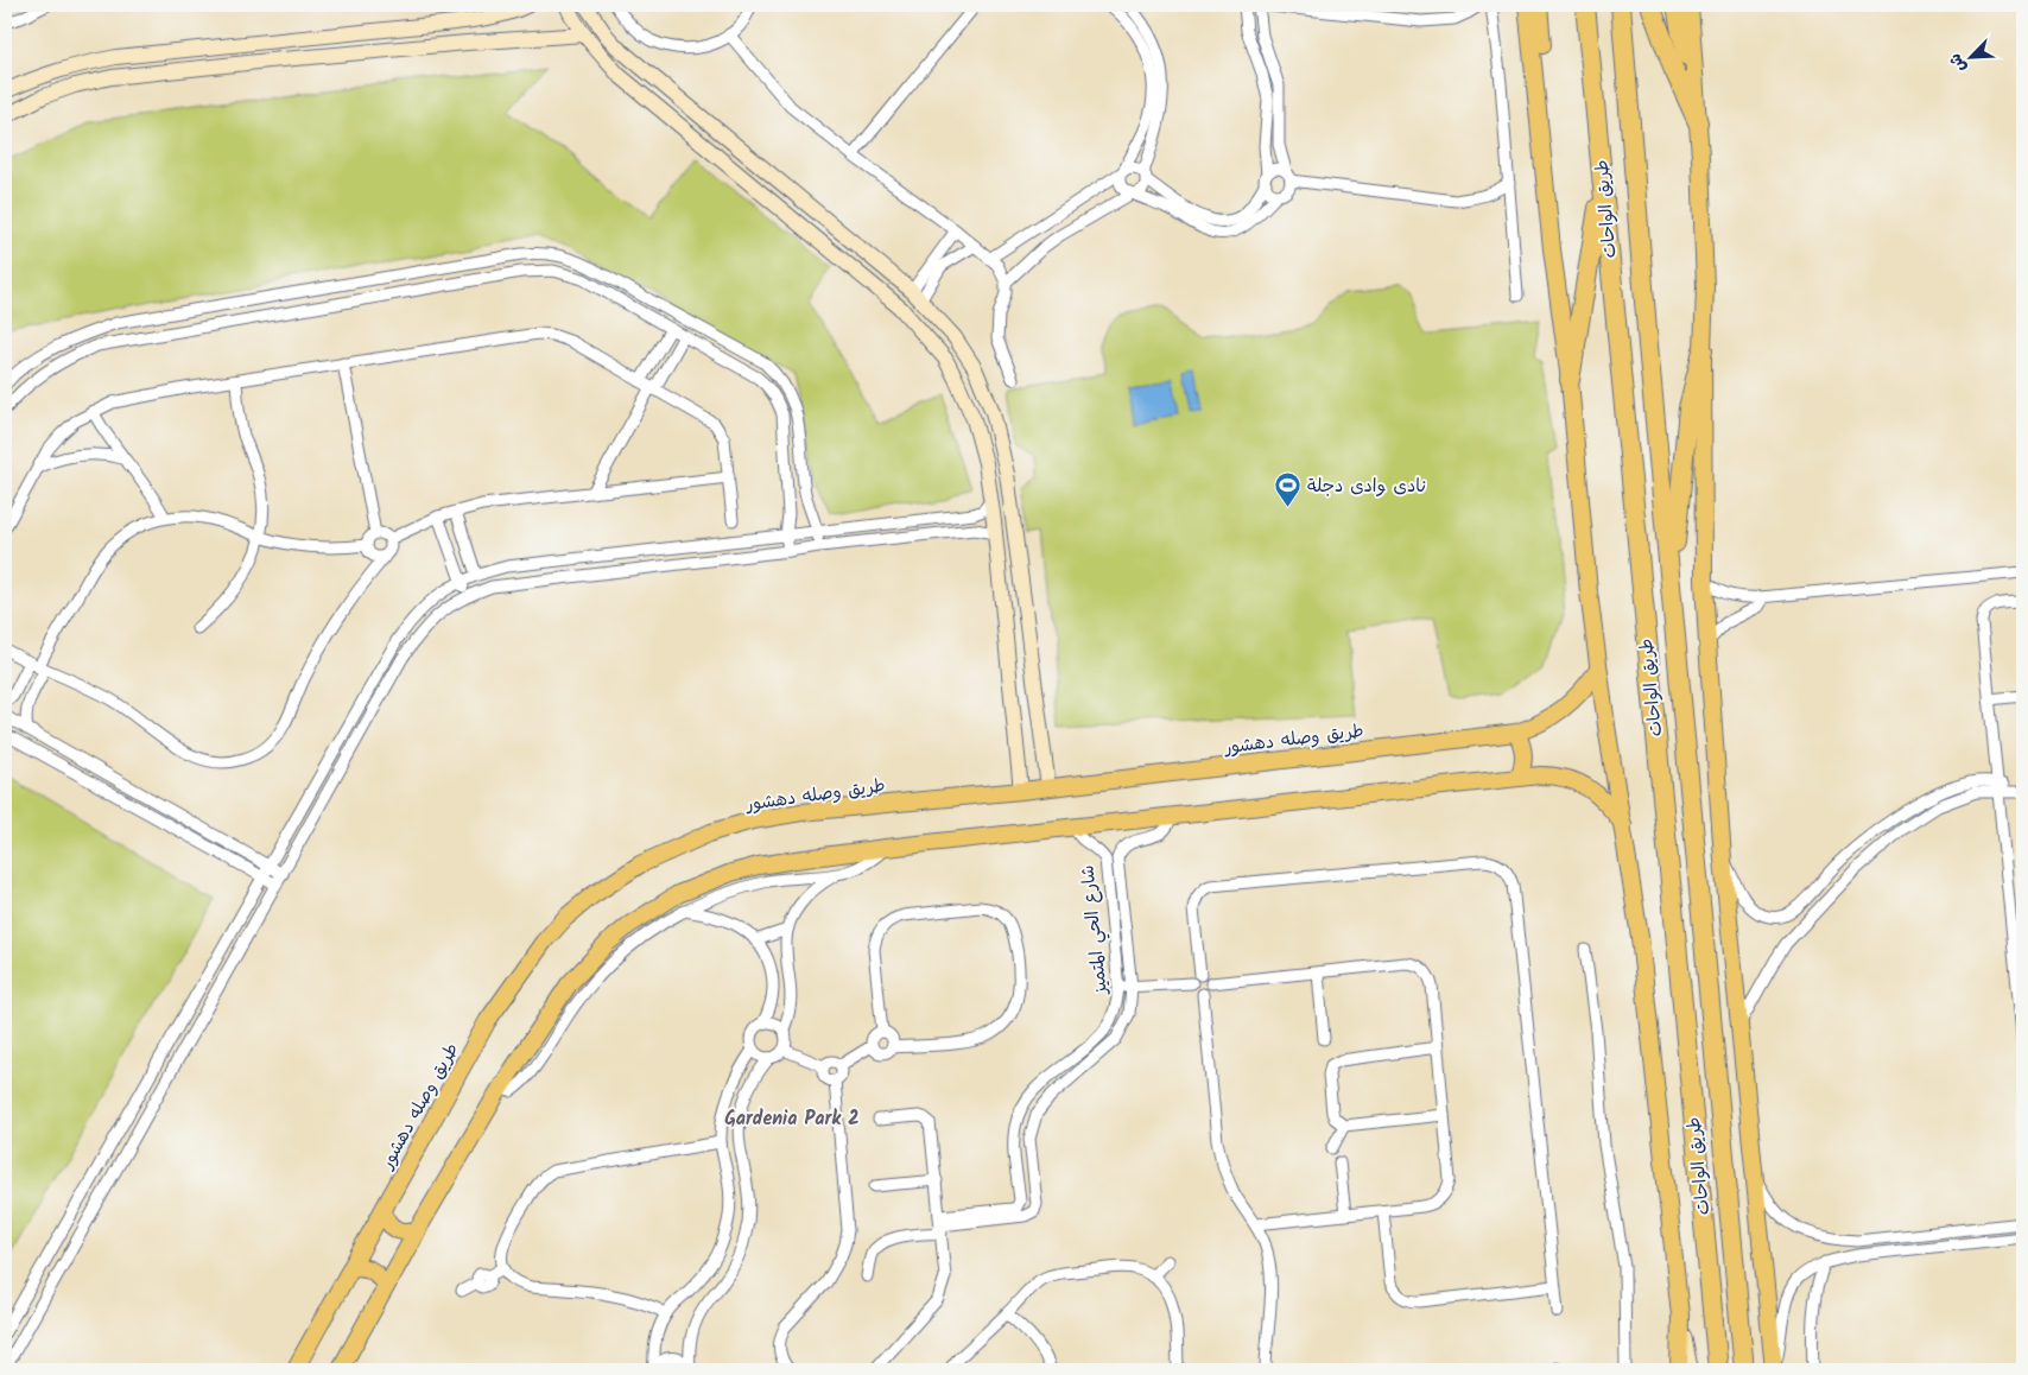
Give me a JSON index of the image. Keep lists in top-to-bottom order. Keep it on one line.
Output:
{"streets":{"highway":["طريق الواحات"],"main road":["طريق وصله دهشور"],"street":["شارع الحي المتميز"]},"districts":["Gardenia Park 2"],"places":{"sports":["نادى وادى دجلة"]},"north":"bottom left"}
